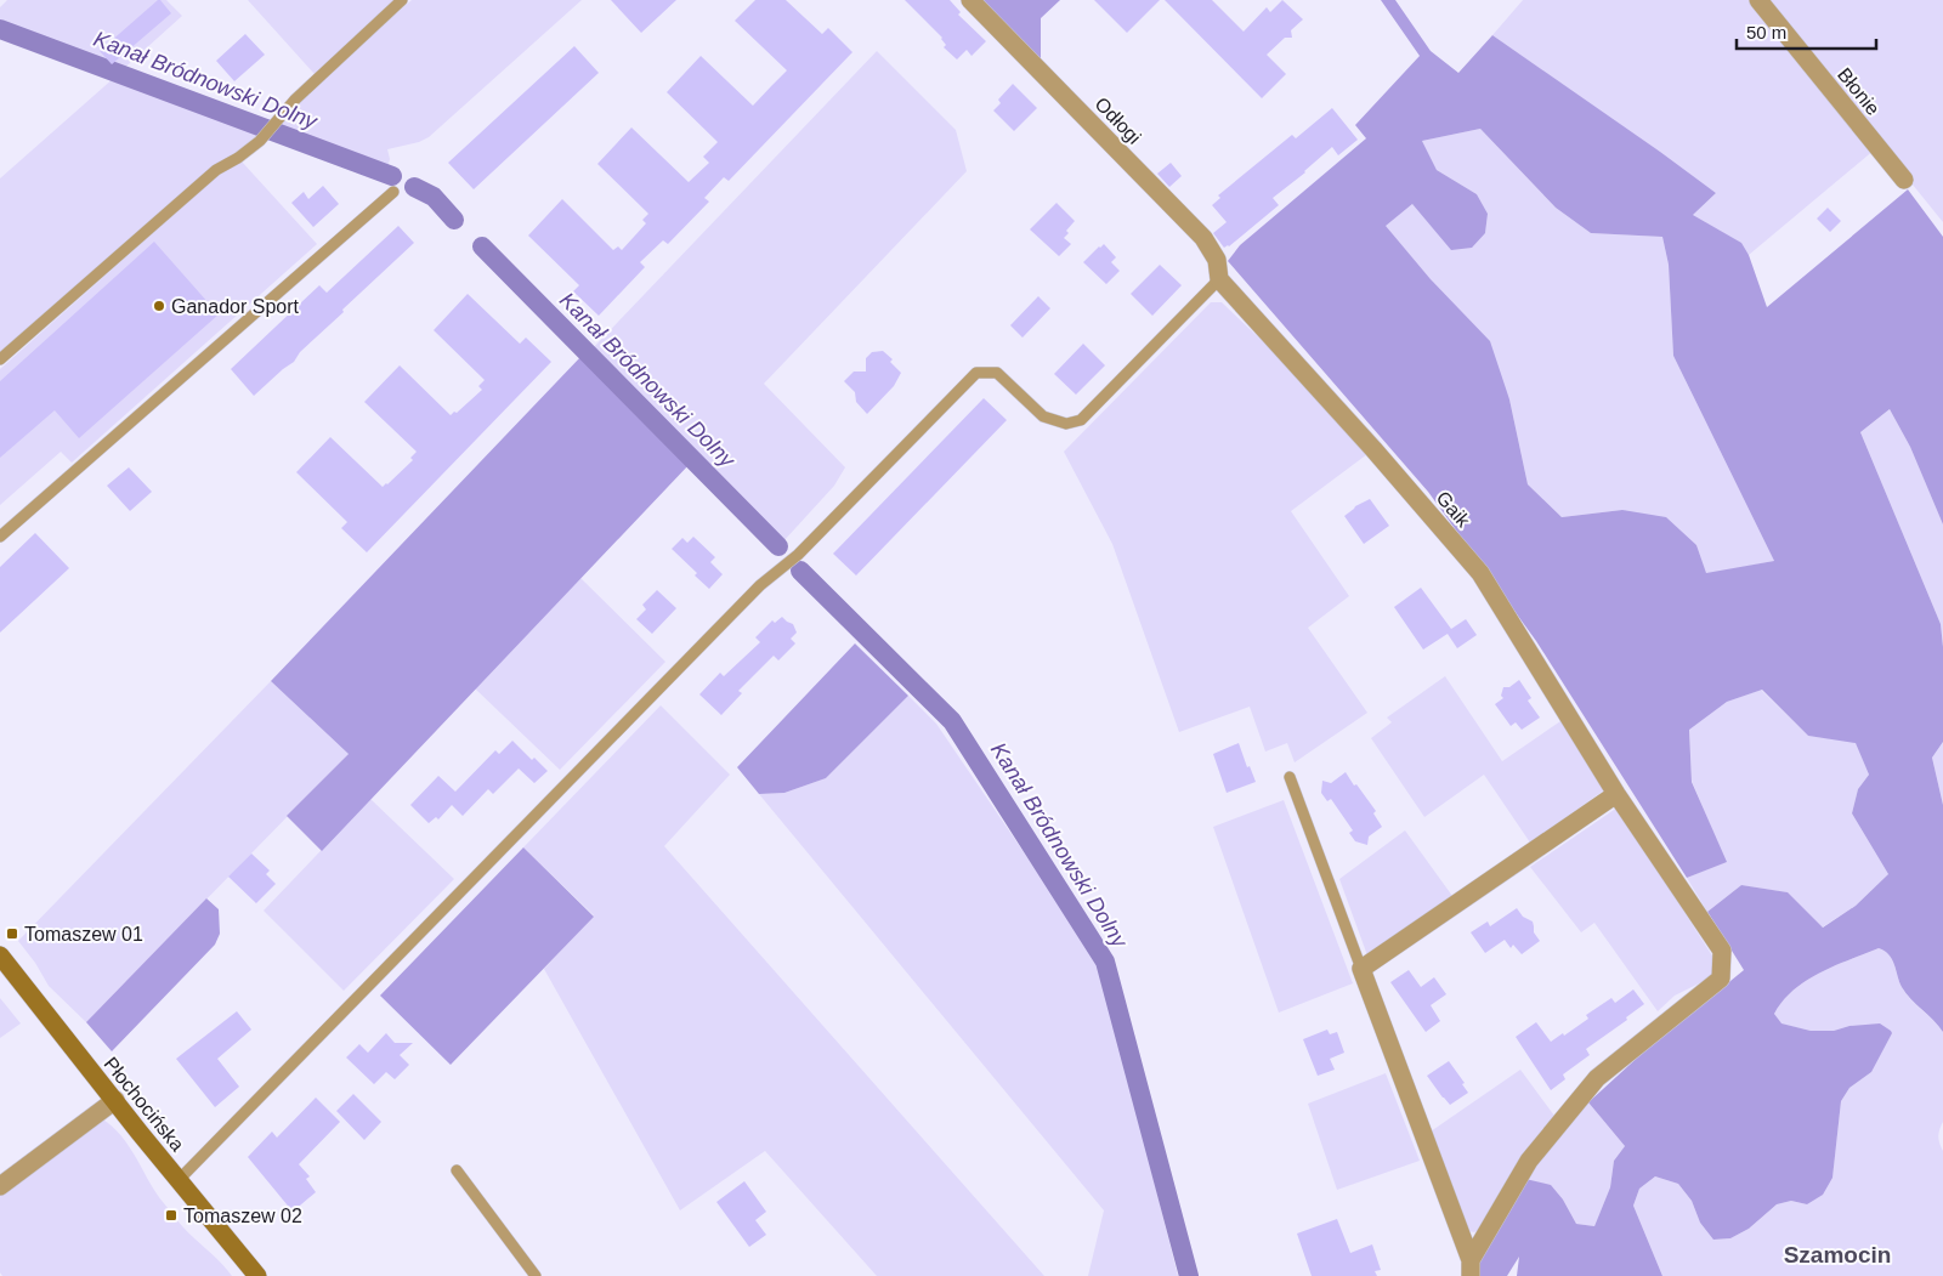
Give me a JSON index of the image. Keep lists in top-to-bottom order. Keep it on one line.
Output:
{"streets":{"main road":["Płochocińska"],"street":["Błonie","Odłogi","Gaik"]},"crossings":[["Odłogi","Gaik"]],"districts":["Szamocin"],"water":["Kanał Bródnowski Dolny"],"places":{"other":["Ganador Sport"],"transit":["Tomaszew 01","Tomaszew 02"]},"scale_bar":"50 m"}
